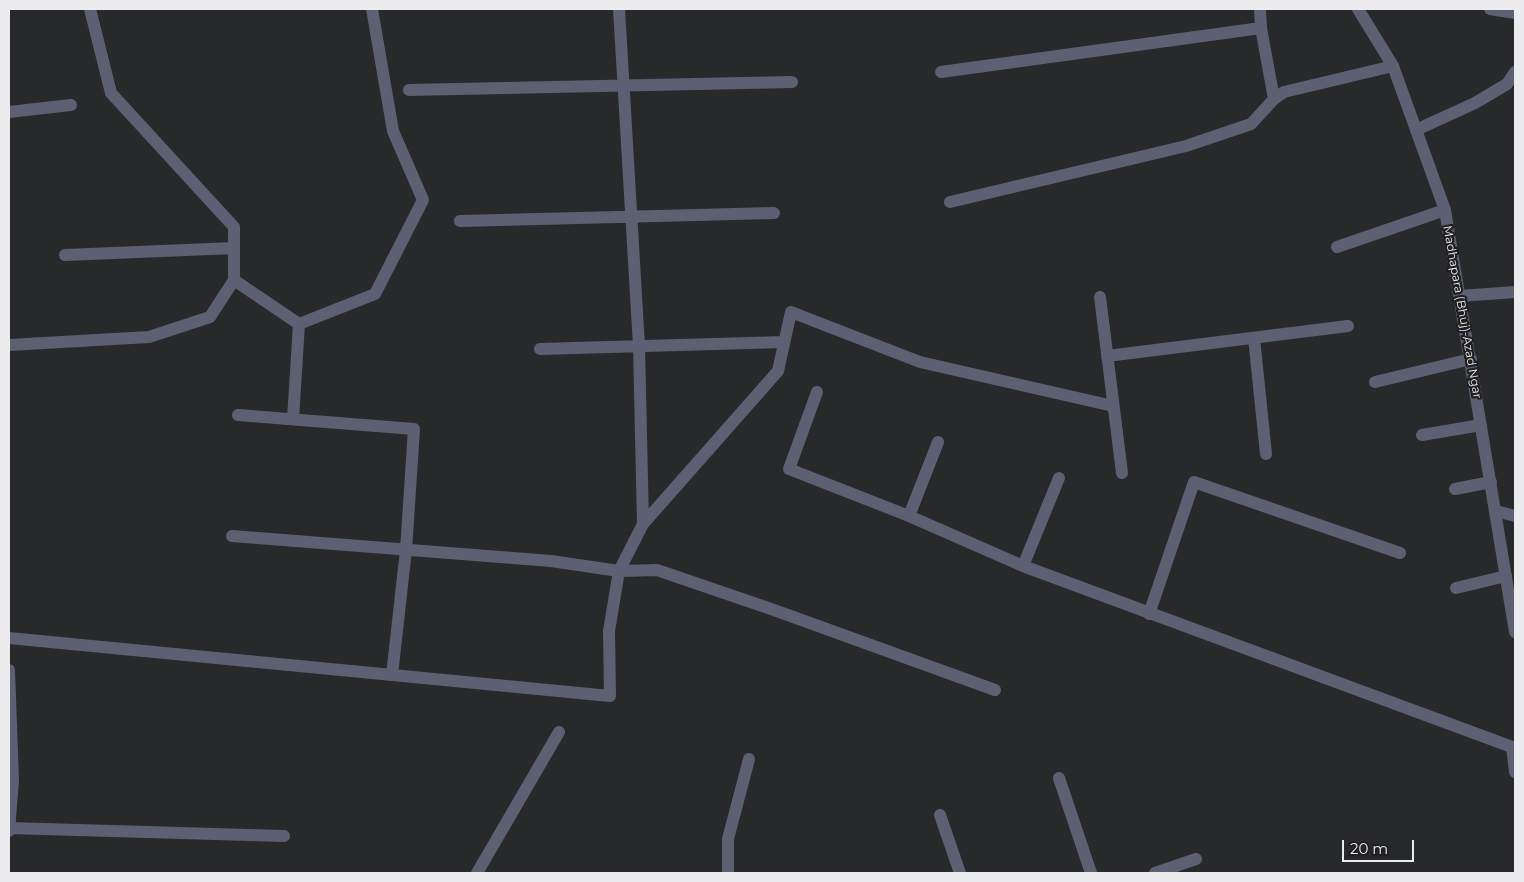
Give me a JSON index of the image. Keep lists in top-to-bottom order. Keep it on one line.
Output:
{"streets":{"street":["Madhapara (Bhuj)-Azad Ngar"]},"scale_bar":"20 m"}
